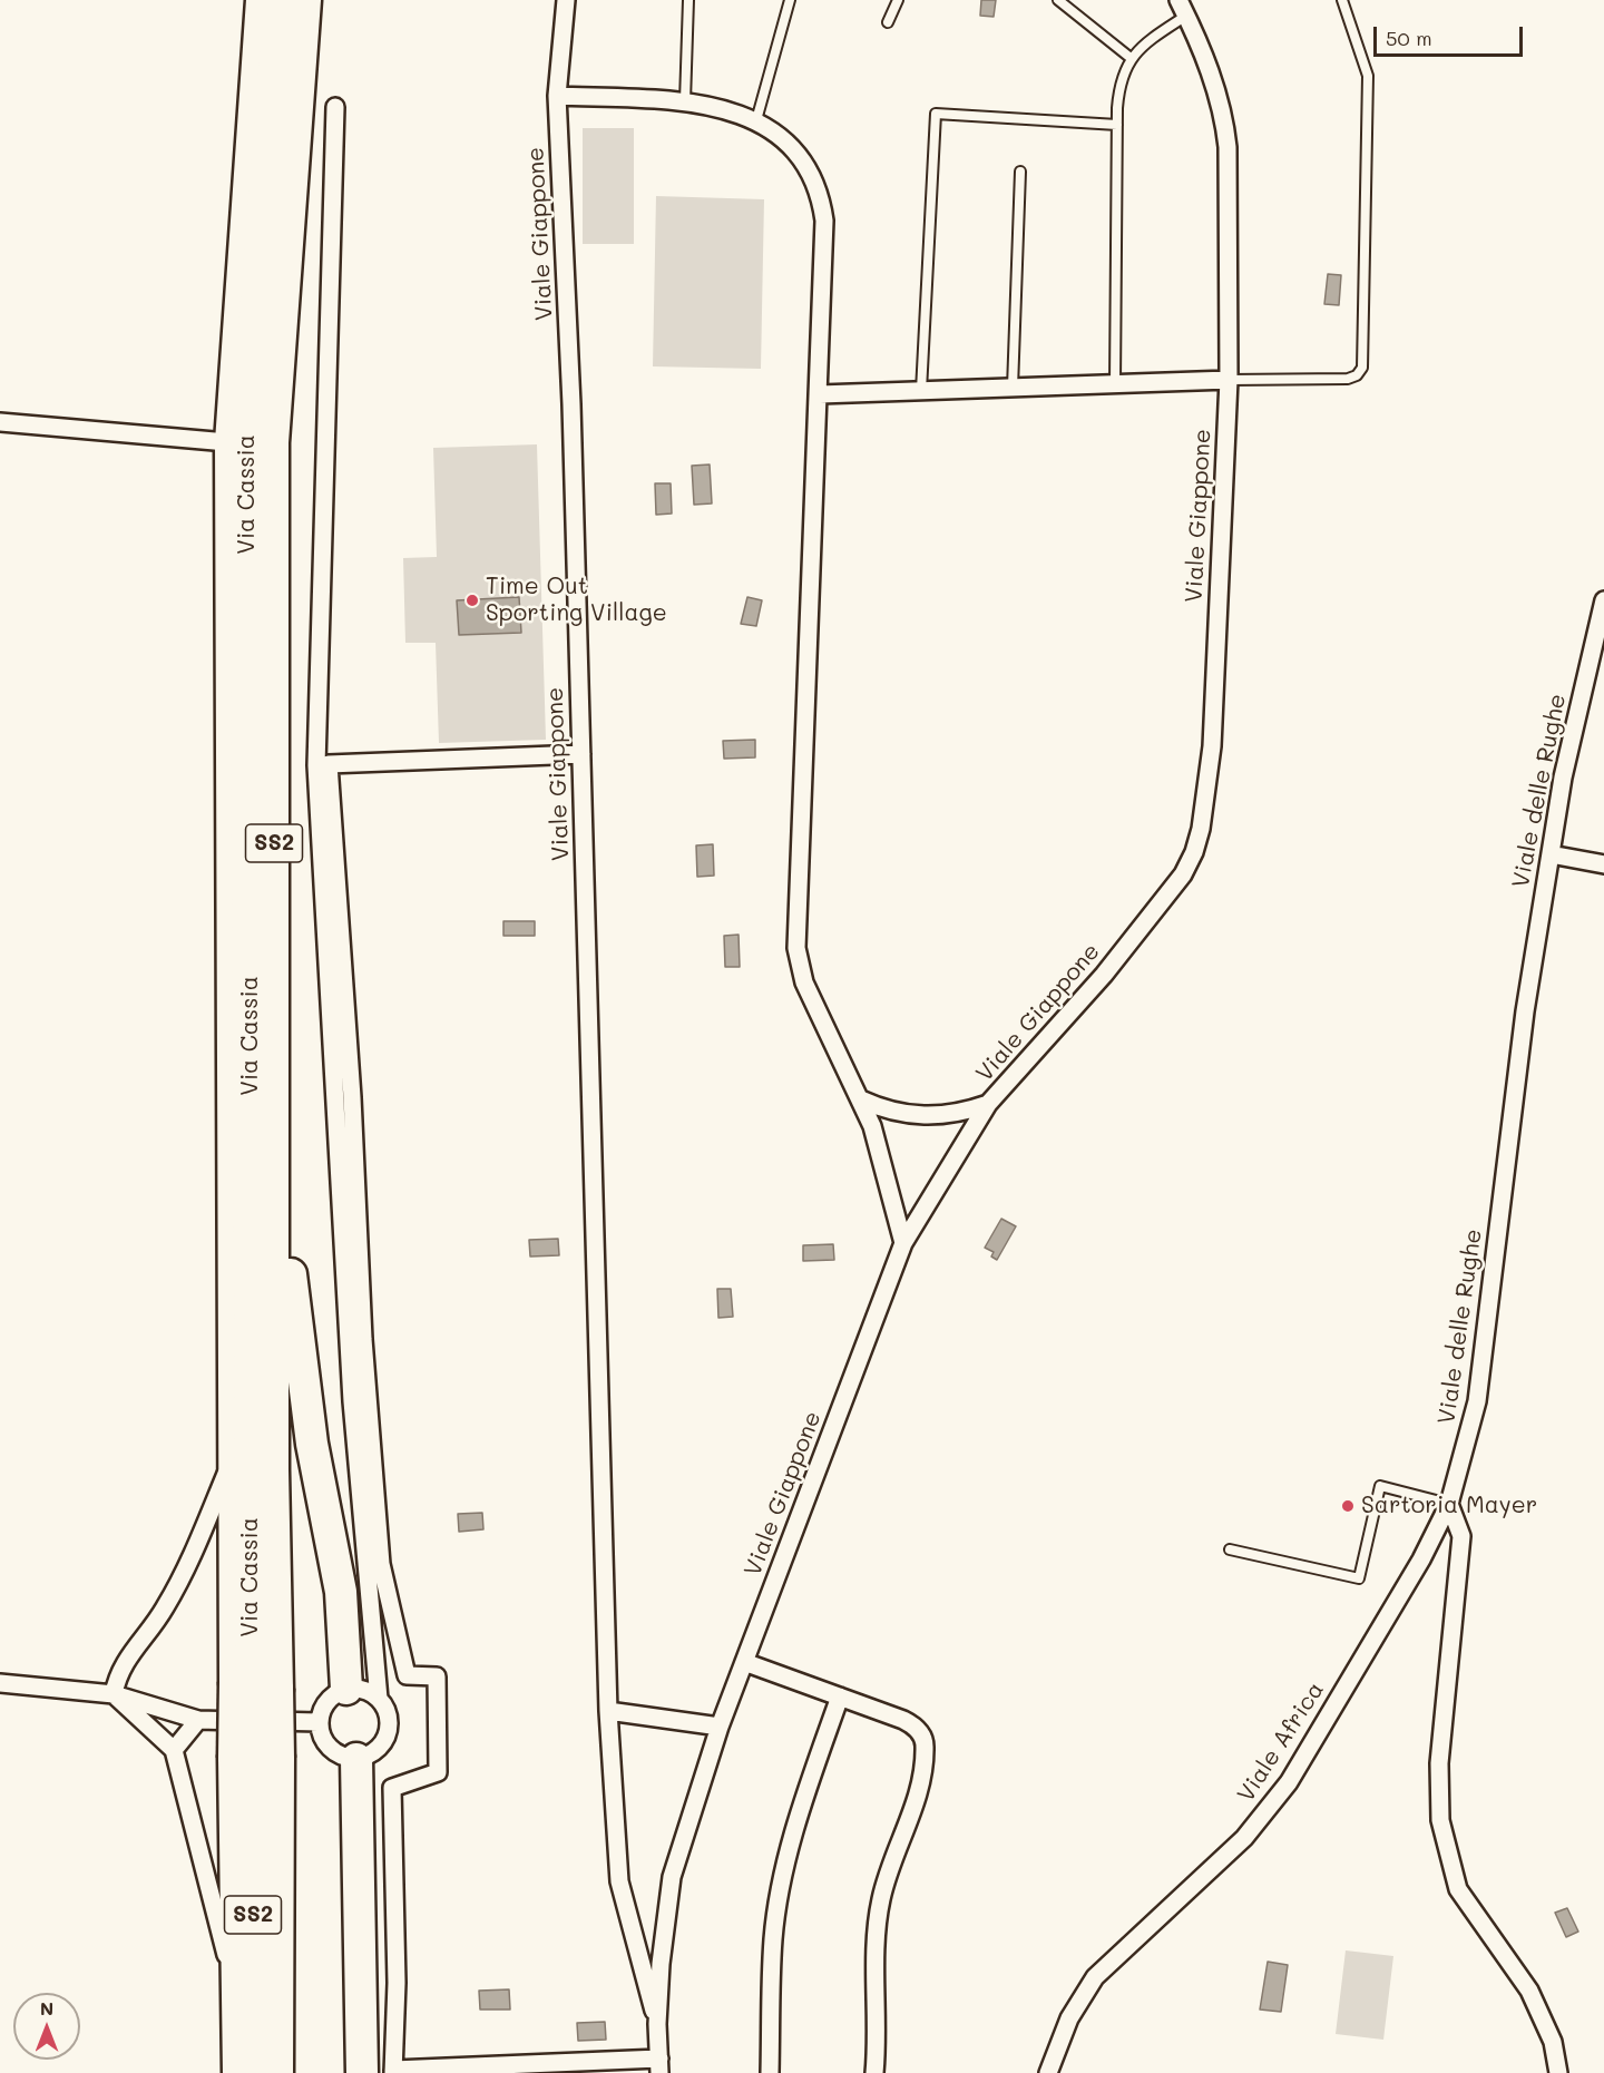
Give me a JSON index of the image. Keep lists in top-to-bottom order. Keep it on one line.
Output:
{"streets":{"highway":["Via Cassia","SS2"],"street":["Viale Giappone","Viale delle Rughe","Viale Africa"]},"crossings":[["Viale delle Rughe","Viale Africa"]],"places":["Time Out Sporting Village","Sartoria Mayer"],"scale_bar":"50 m","north":"top"}
